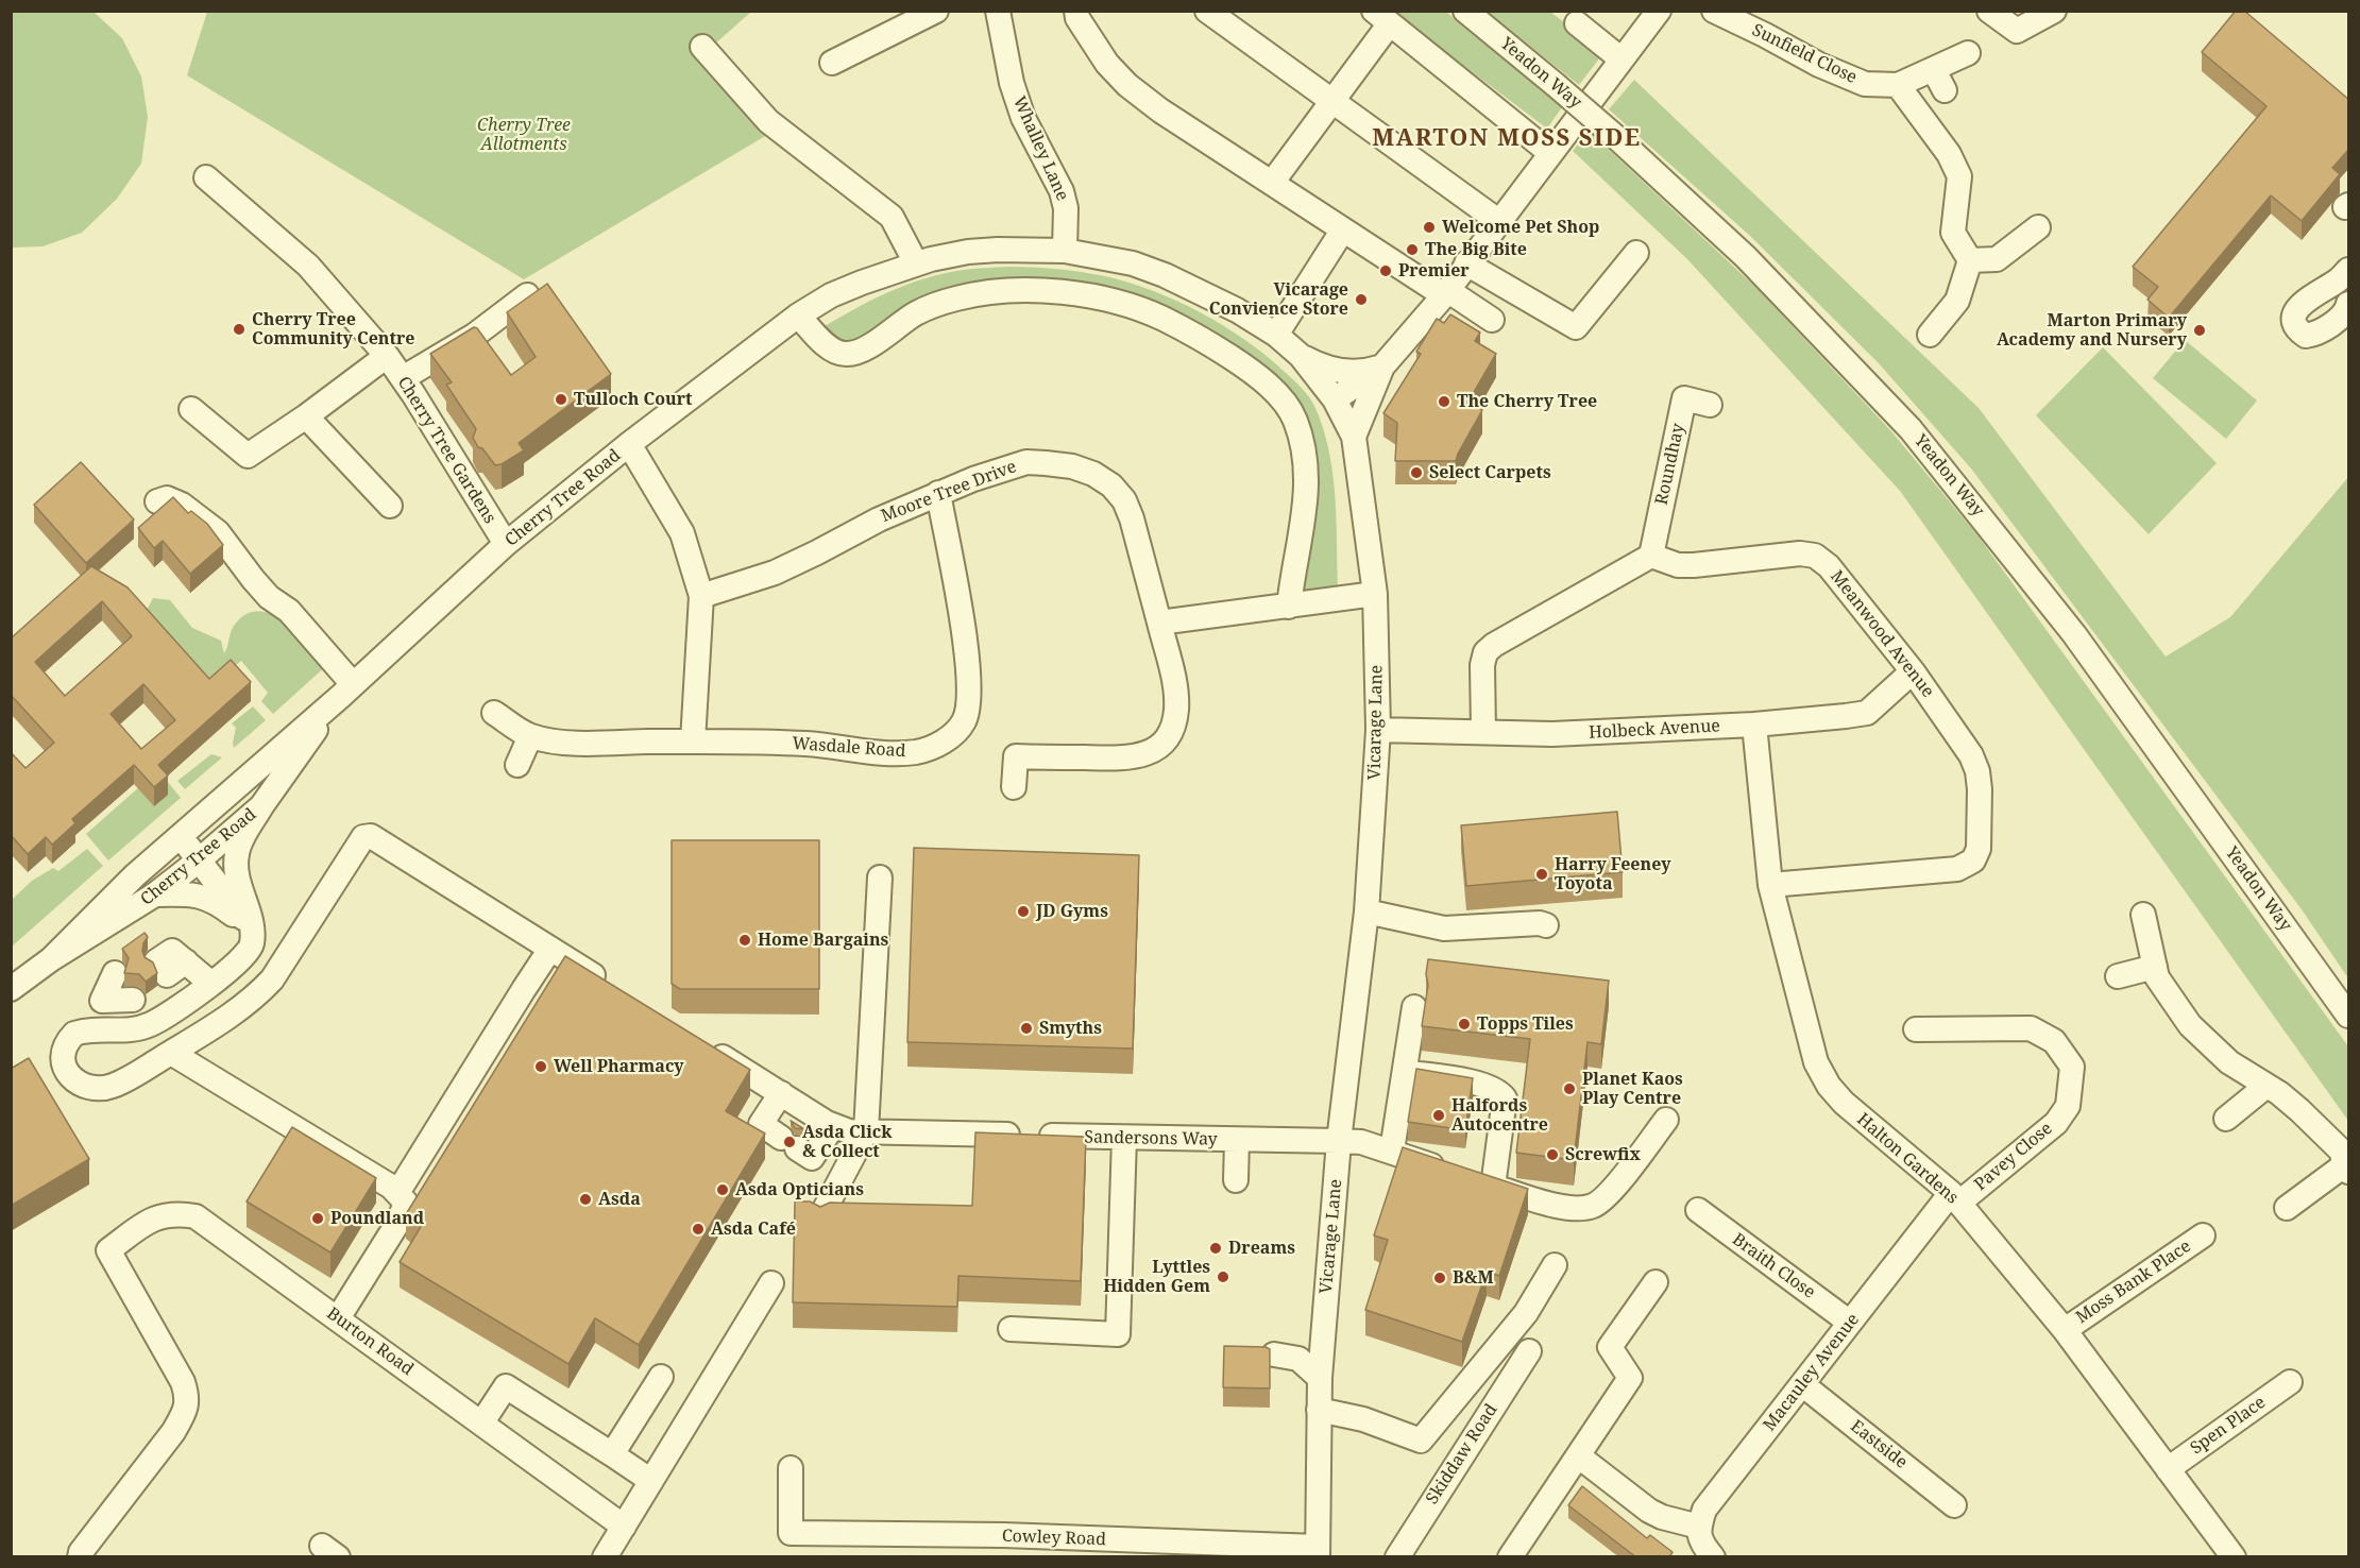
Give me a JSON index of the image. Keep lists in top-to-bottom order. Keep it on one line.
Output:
{"streets":{"street":["Sunfield Close","Yeadon Way","Whalley Lane","Cherry Tree Gardens","Roundhay","Moore Tree Drive","Cherry Tree Road","Meanwood Avenue","Vicarage Lane","Holbeck Avenue","Wasdale Road","Sandersons Way","Pavey Close","Halton Gardens","Braith Close","Moss Bank Place","Burton Road","Macauley Avenue","Spen Place","Eastside","Skiddaw Road","Cowley Road"]},"crossings":[["Whalley Lane","Cherry Tree Road"],["Cherry Tree Gardens","Cherry Tree Road"],["Roundhay","Meanwood Avenue"],["Moore Tree Drive","Wasdale Road"],["Cherry Tree Road","Vicarage Lane"],["Meanwood Avenue","Holbeck Avenue"],["Meanwood Avenue","Halton Gardens"],["Vicarage Lane","Holbeck Avenue"],["Vicarage Lane","Sandersons Way"],["Vicarage Lane","Cowley Road"],["Holbeck Avenue","Halton Gardens"],["Pavey Close","Halton Gardens"],["Pavey Close","Macauley Avenue"],["Halton Gardens","Moss Bank Place"],["Halton Gardens","Macauley Avenue"],["Halton Gardens","Spen Place"],["Braith Close","Macauley Avenue"],["Macauley Avenue","Eastside"]],"districts":["MARTON MOSS SIDE"],"parks":["Cherry Tree Allotments"],"places":["Welcome Pet Shop","The Big Bite","Premier","Vicarage Convience Store","Cherry Tree Community Centre","Marton Primary Academy and Nursery","Tulloch Court","The Cherry Tree","Select Carpets","Harry Feeney Toyota","JD Gyms","Home Bargains","Topps Tiles","Smyths","Well Pharmacy","Planet Kaos Play Centre","Halfords Autocentre","Asda Click & Collect","Screwfix","Asda Opticians","Asda","Poundland","Asda Café","Dreams","Lyttles Hidden Gem","B&M"]}
